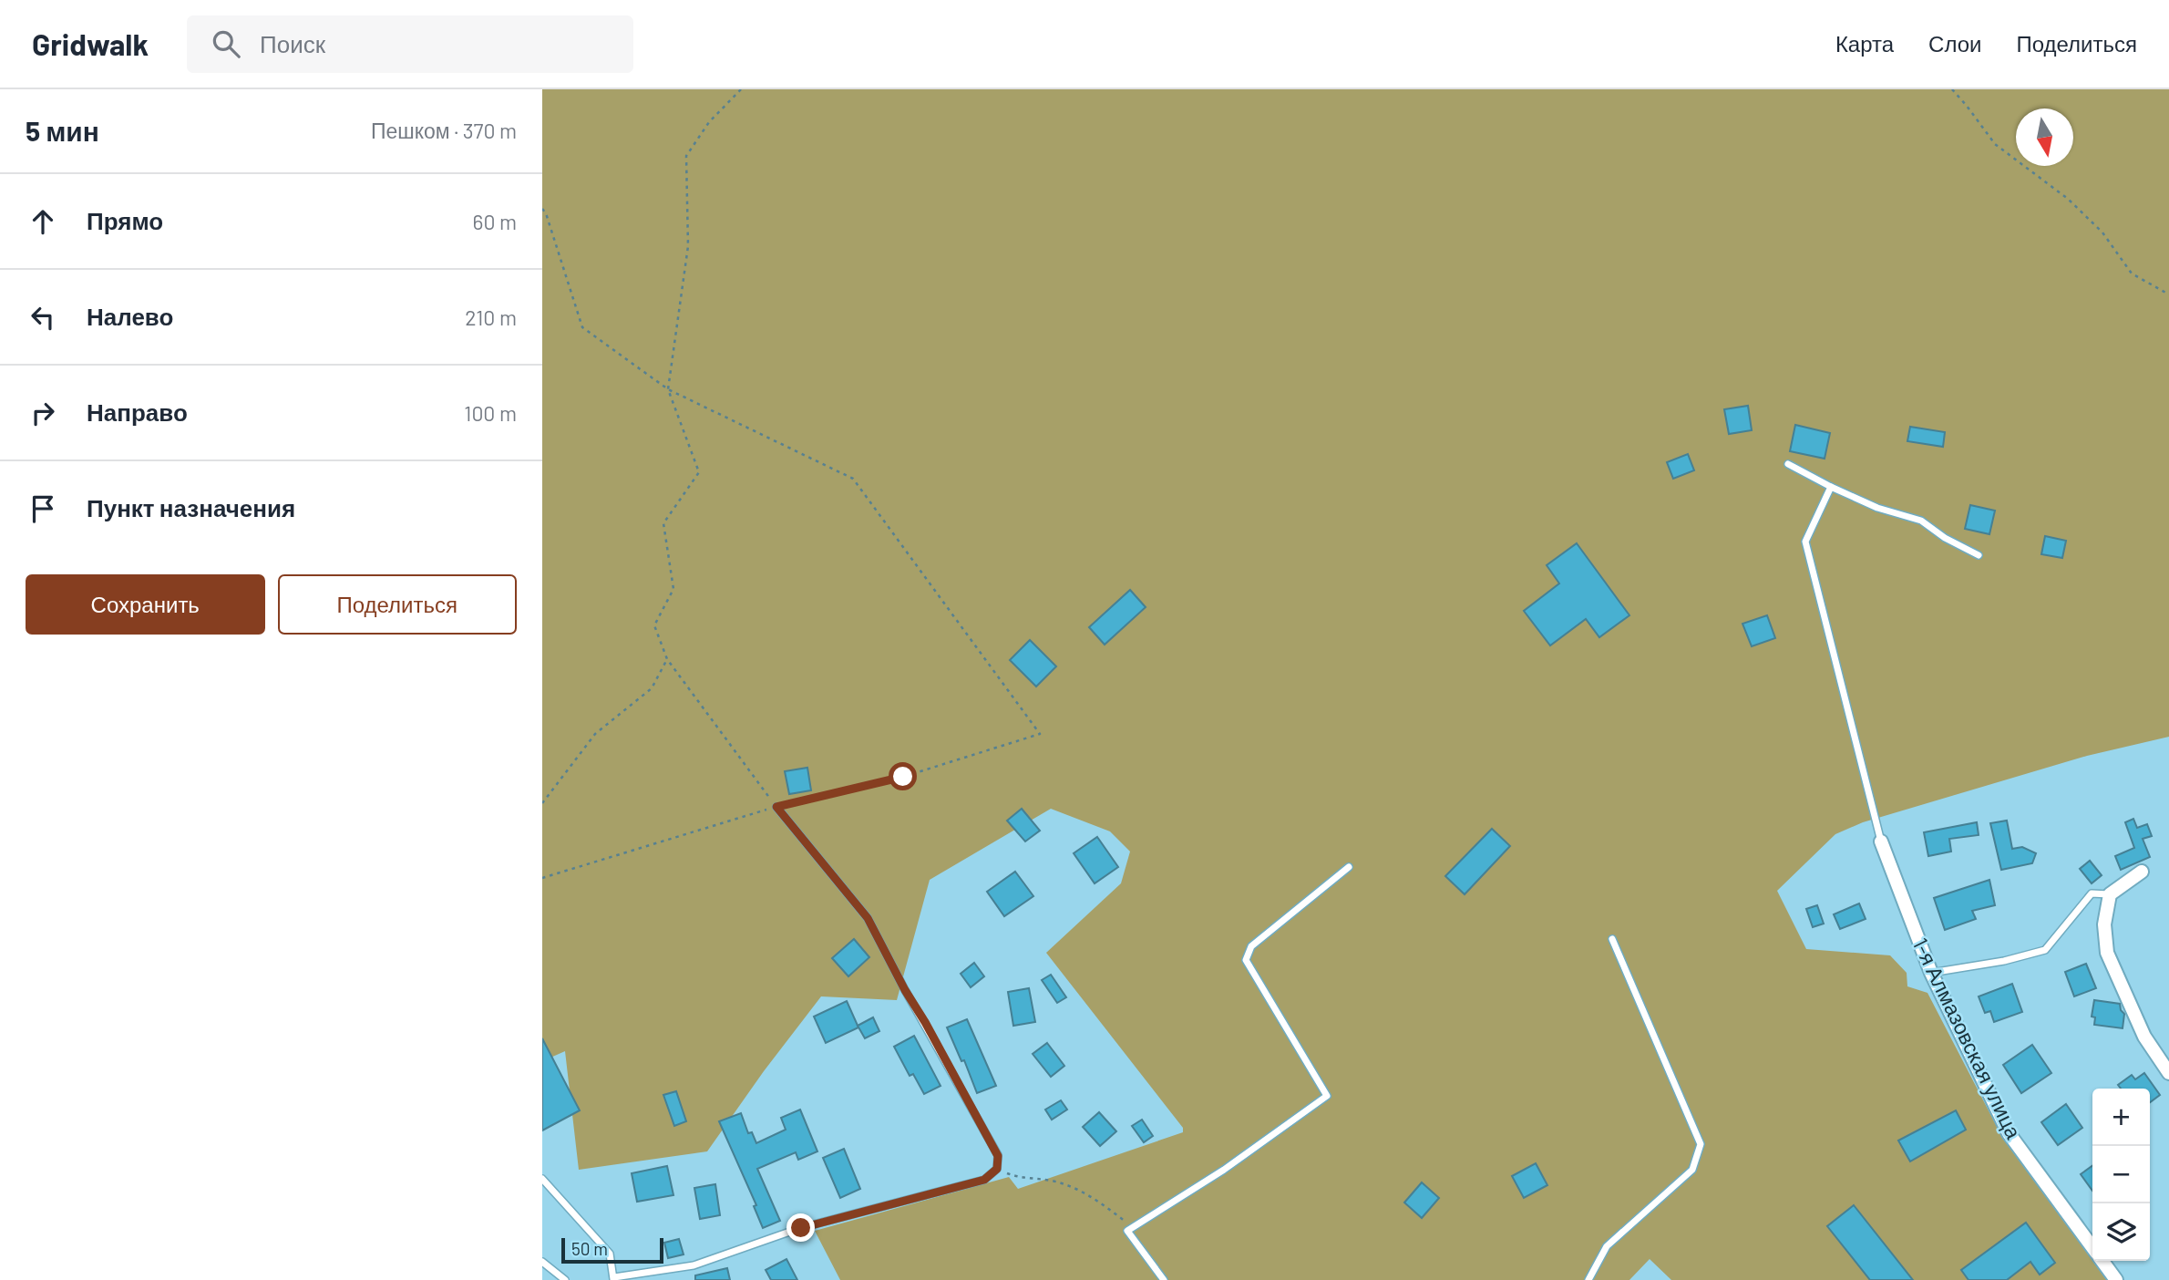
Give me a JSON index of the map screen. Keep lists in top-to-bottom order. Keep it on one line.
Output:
{"streets":{"street":["1-я Алмазовская улица"]},"scale_bar":"50 m","north":"bottom","page":{"header":"Gridwalk","search":"Поиск","nav":["Карта","Слои","Поделиться"],"heading":["5 мин","Пешком · 370 m"],"list":[["Прямо","60 m"],["Налево","210 m"],["Направо","100 m"],"Пункт назначения"],"buttons":["Сохранить","Поделиться"],"map_buttons":["+","−"],"scale":"50 m"}}
